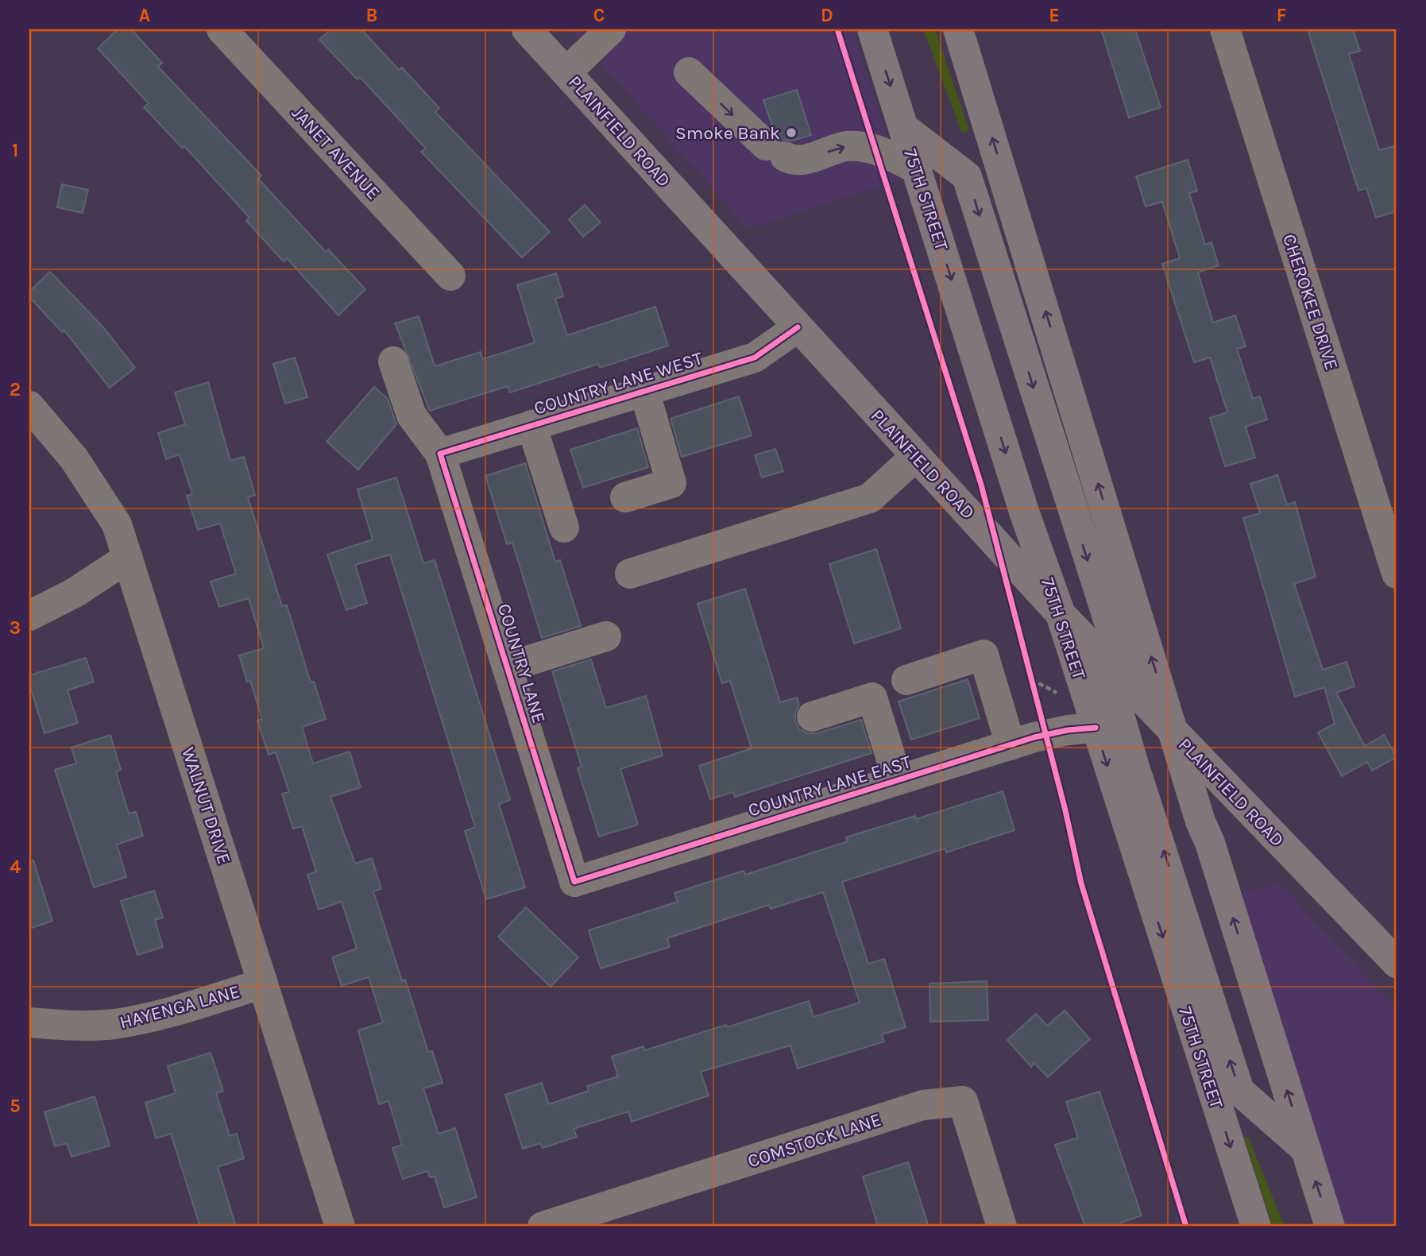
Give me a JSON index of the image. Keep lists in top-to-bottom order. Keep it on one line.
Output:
{"streets":{"main road":["PLAINFIELD ROAD","75TH STREET"],"street":["JANET AVENUE","CHEROKEE DRIVE","COUNTRY LANE WEST","COUNTRY LANE","COUNTRY LANE EAST","WALNUT DRIVE","HAYENGA LANE","COMSTOCK LANE"]},"crossings":[["PLAINFIELD ROAD","75TH STREET"],["PLAINFIELD ROAD","COUNTRY LANE WEST"],["75TH STREET","COUNTRY LANE EAST"],["COUNTRY LANE WEST","COUNTRY LANE"],["COUNTRY LANE","COUNTRY LANE EAST"],["WALNUT DRIVE","HAYENGA LANE"]],"places":["Smoke Bank"],"grid":{"columns":["A","B","C","D","E","F"],"rows":["1","2","3","4","5"]}}
